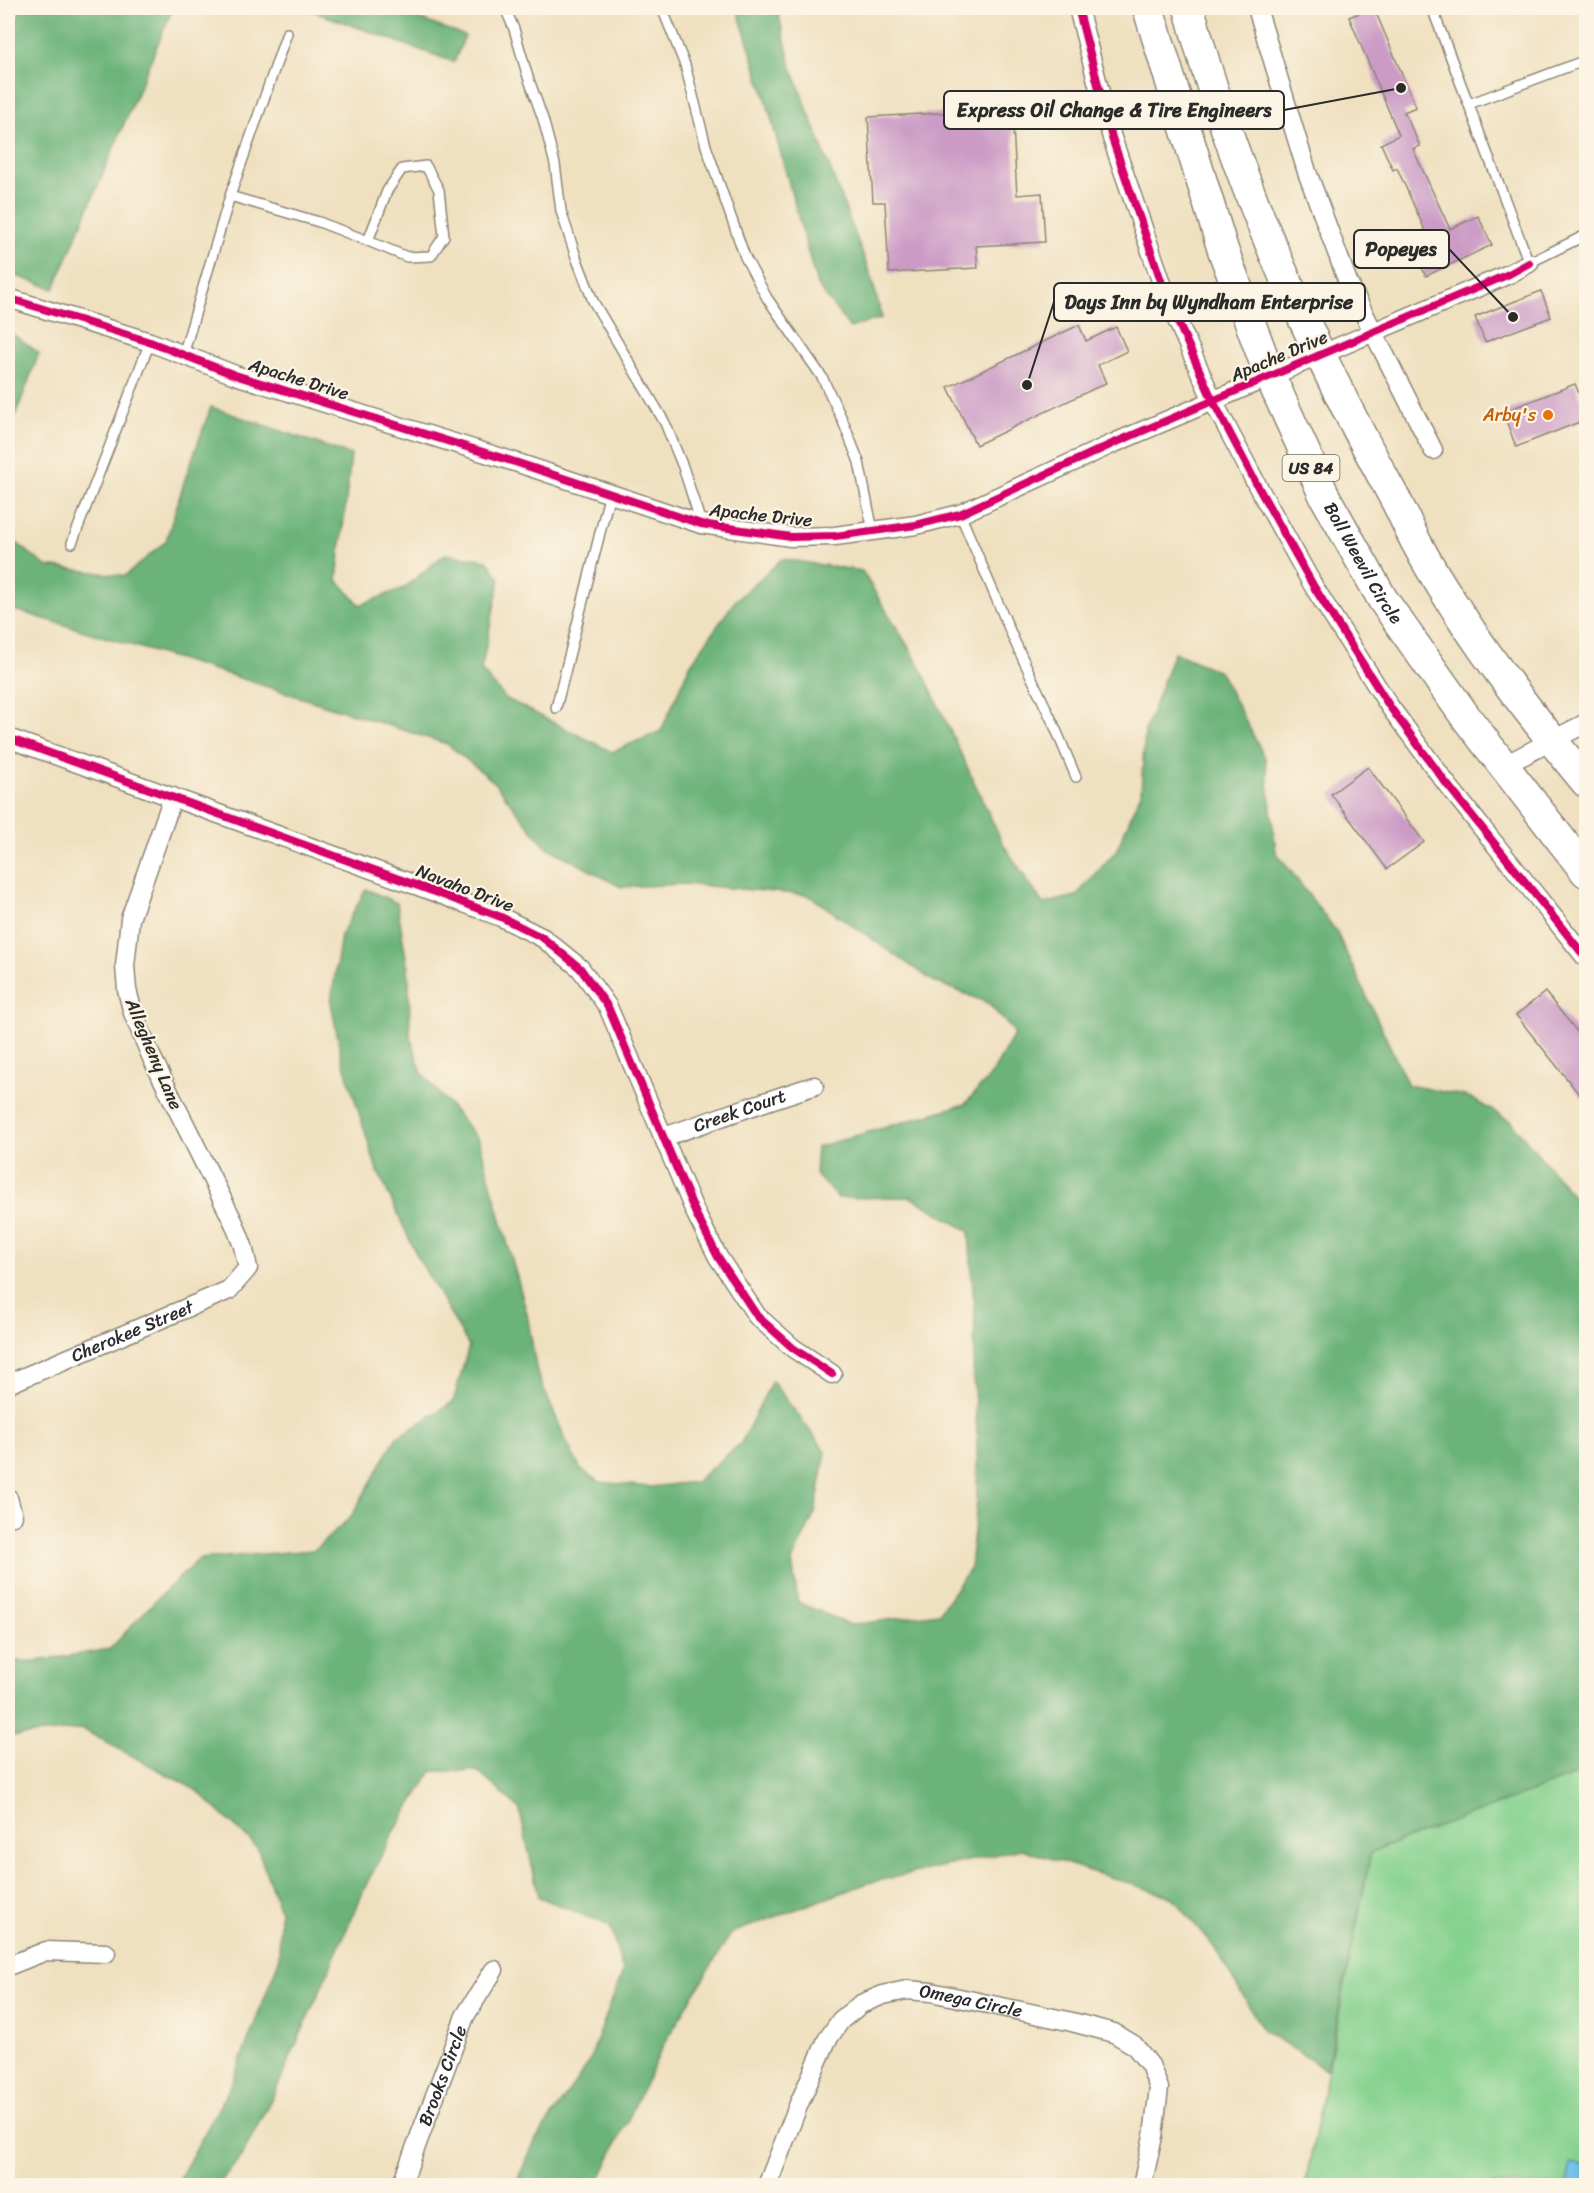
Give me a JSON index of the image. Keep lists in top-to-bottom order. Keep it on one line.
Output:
{"streets":{"highway":["US 84","Boll Weevil Circle"],"street":["Apache Drive","Navaho Drive","Allegheny Lane","Creek Court","Cherokee Street","Omega Circle","Brooks Circle"]},"crossings":[["Apache Drive","Boll Weevil Circle"],["Navaho Drive","Allegheny Lane"],["Navaho Drive","Creek Court"],["Allegheny Lane","Cherokee Street"]],"places":["Express Oil Change & Tire Engineers","Popeyes","Days Inn by Wyndham Enterprise","Arby's"]}
